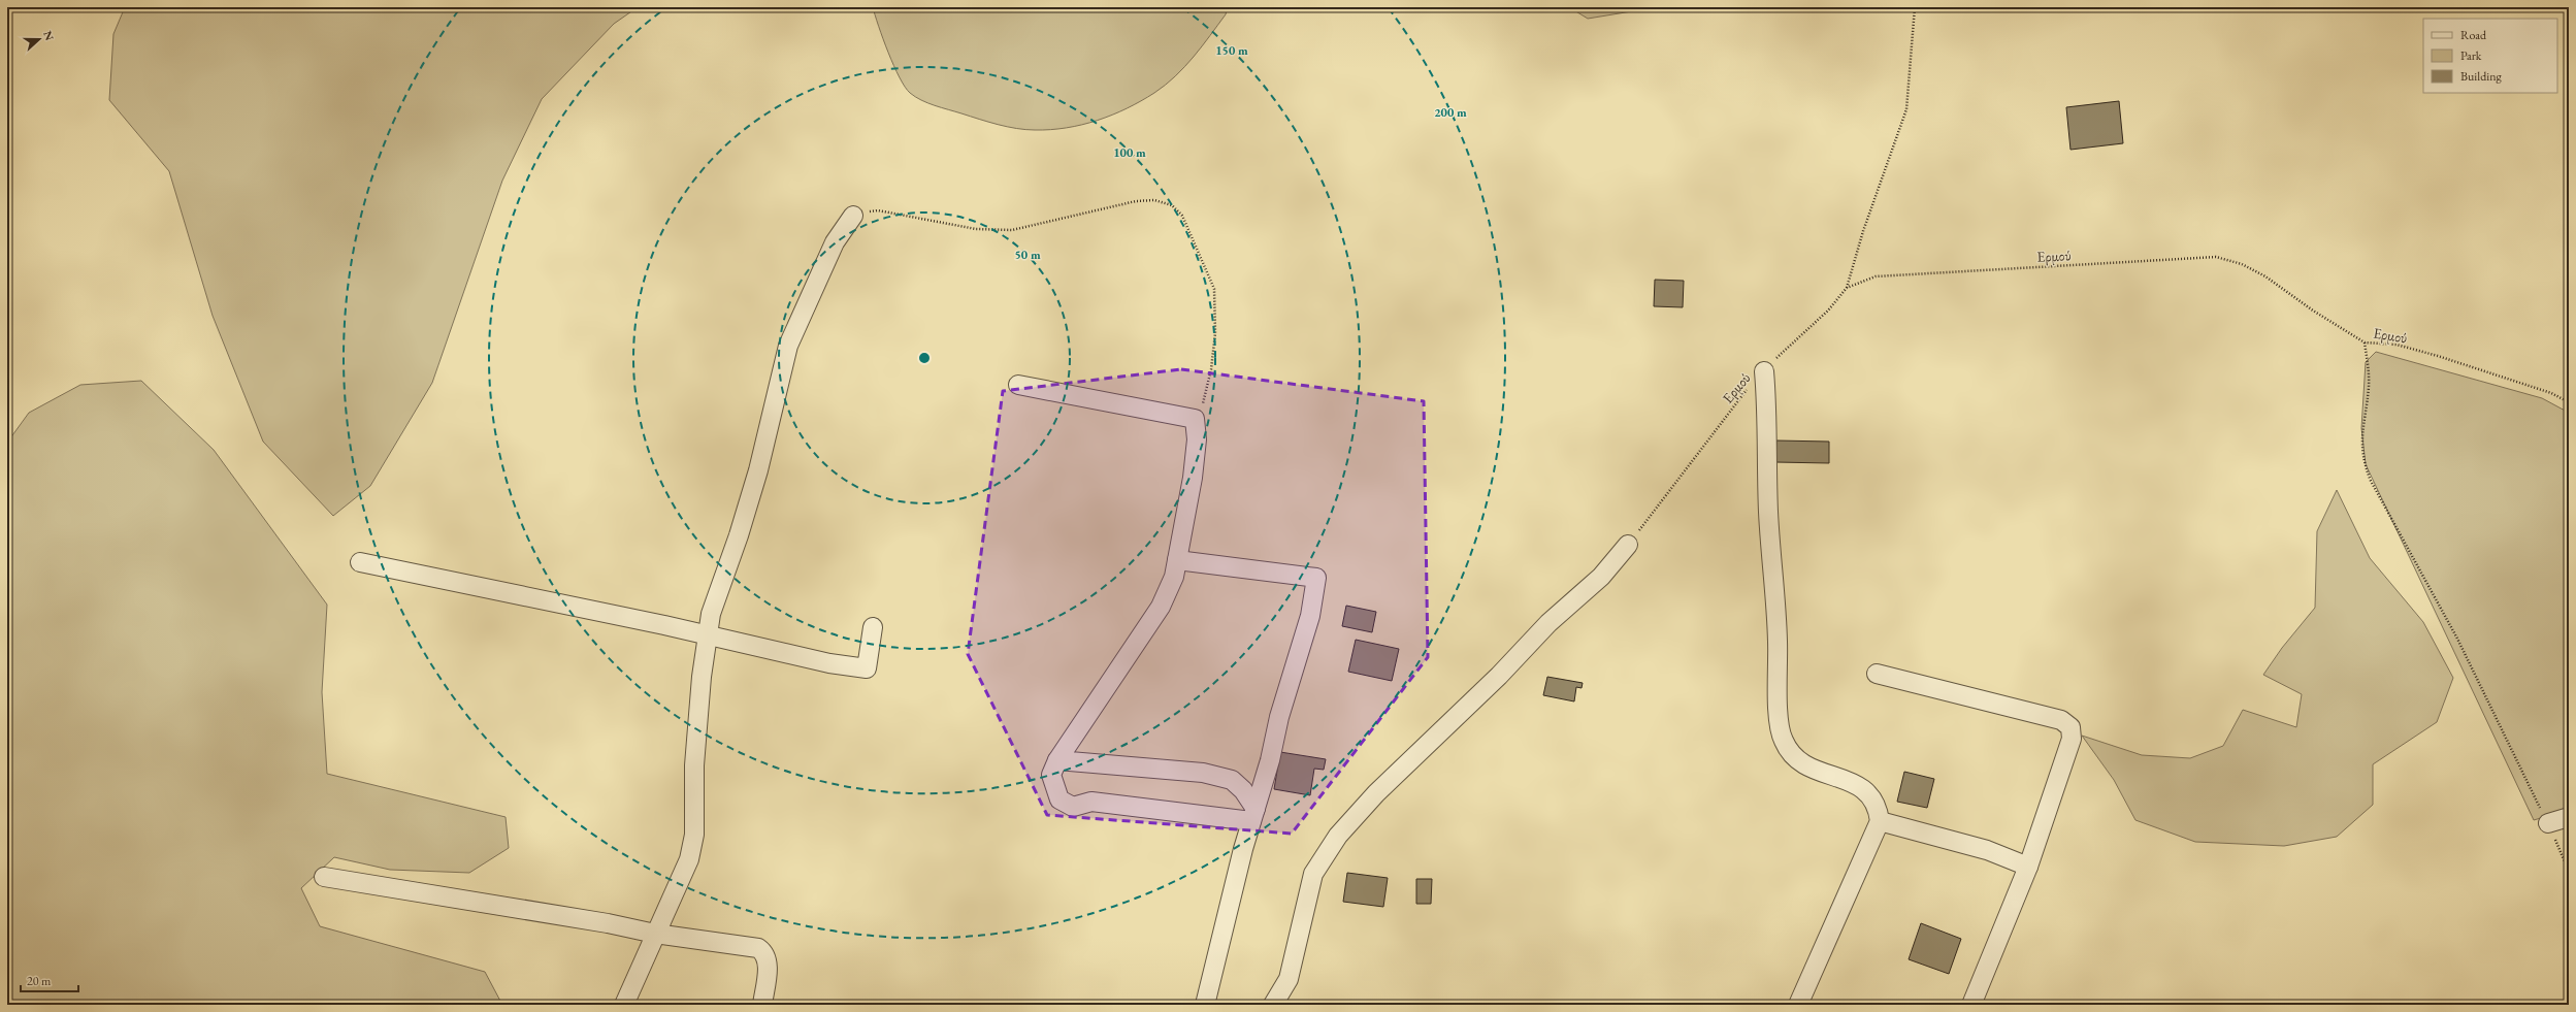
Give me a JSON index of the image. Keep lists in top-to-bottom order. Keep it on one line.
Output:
{"streets":{"path":["Ερμού"]},"legend":["Road","Park","Building"],"scale_bar":"20 m","north":"right","rings":["150 m","200 m","100 m","50 m"]}
